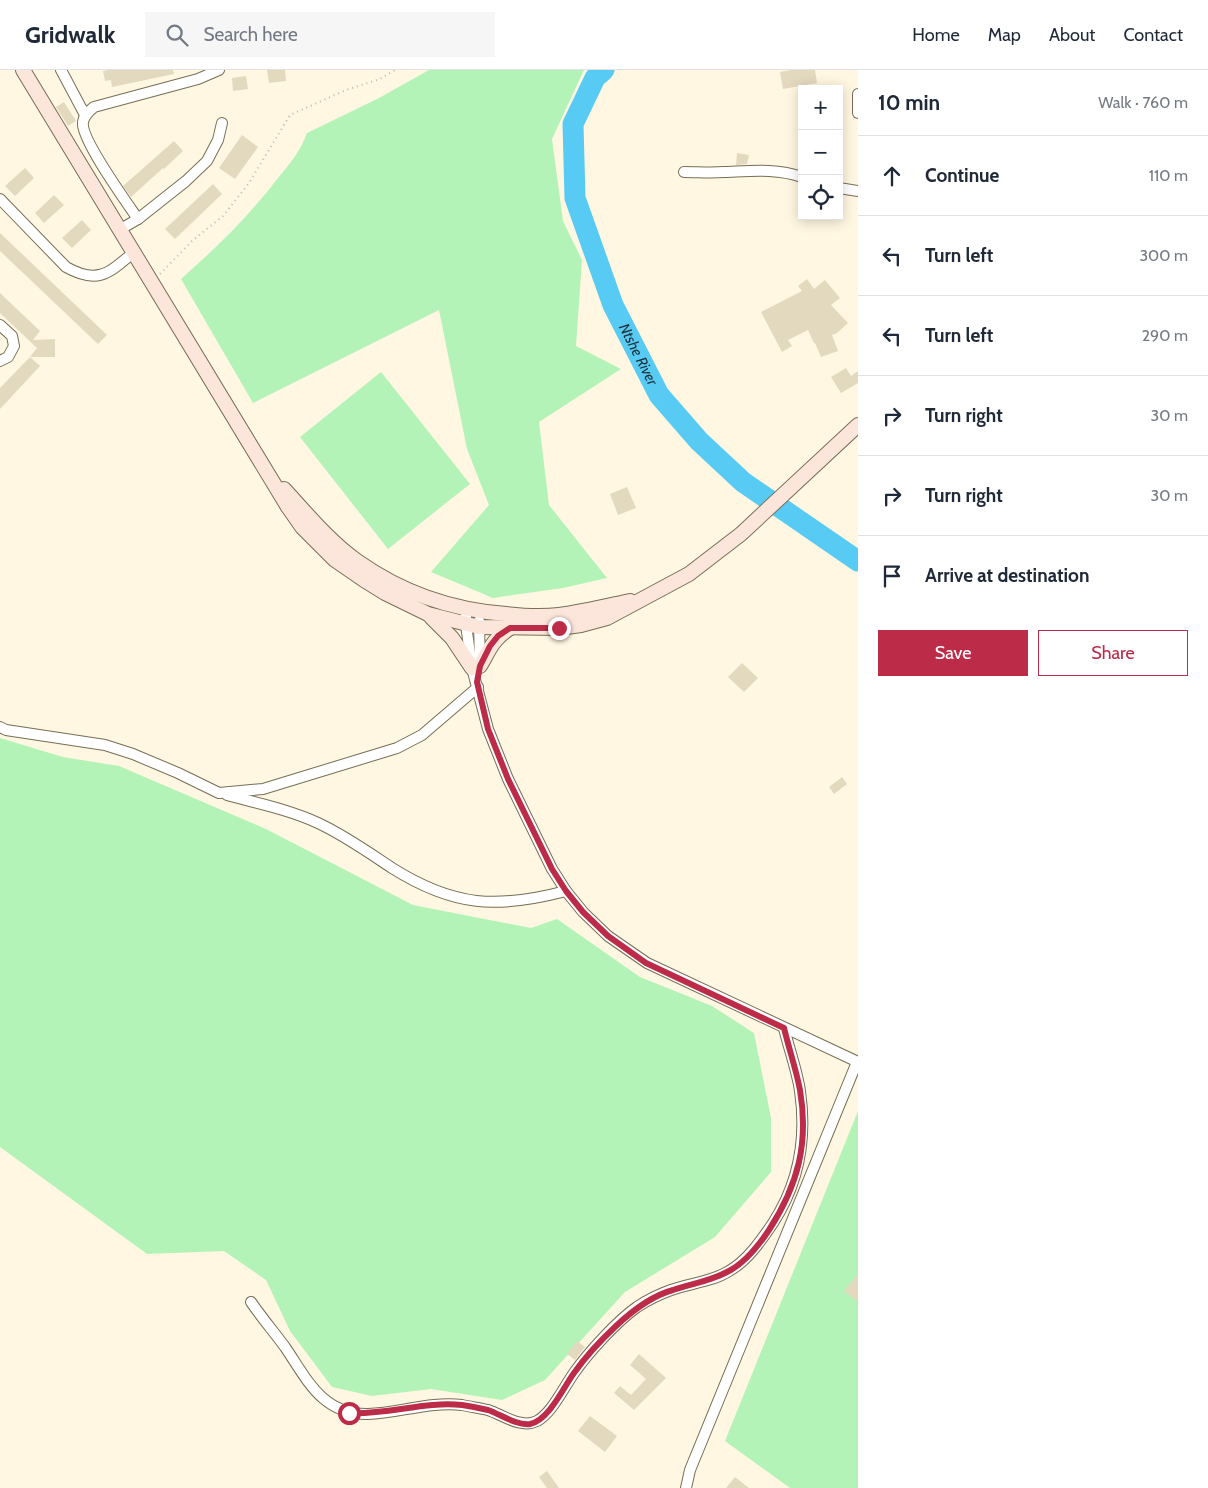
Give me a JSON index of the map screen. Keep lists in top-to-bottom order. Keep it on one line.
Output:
{"water":["Ntshe River"],"page":{"header":"Gridwalk","search":"Search here","nav":["Home","Map","About","Contact"],"heading":["10 min","Walk · 760 m"],"map_buttons":["+","−"],"list":[["Continue","110 m"],["Turn left","300 m"],["Turn left","290 m"],["Turn right","30 m"],["Turn right","30 m"],"Arrive at destination"],"buttons":["Save","Share"]}}
